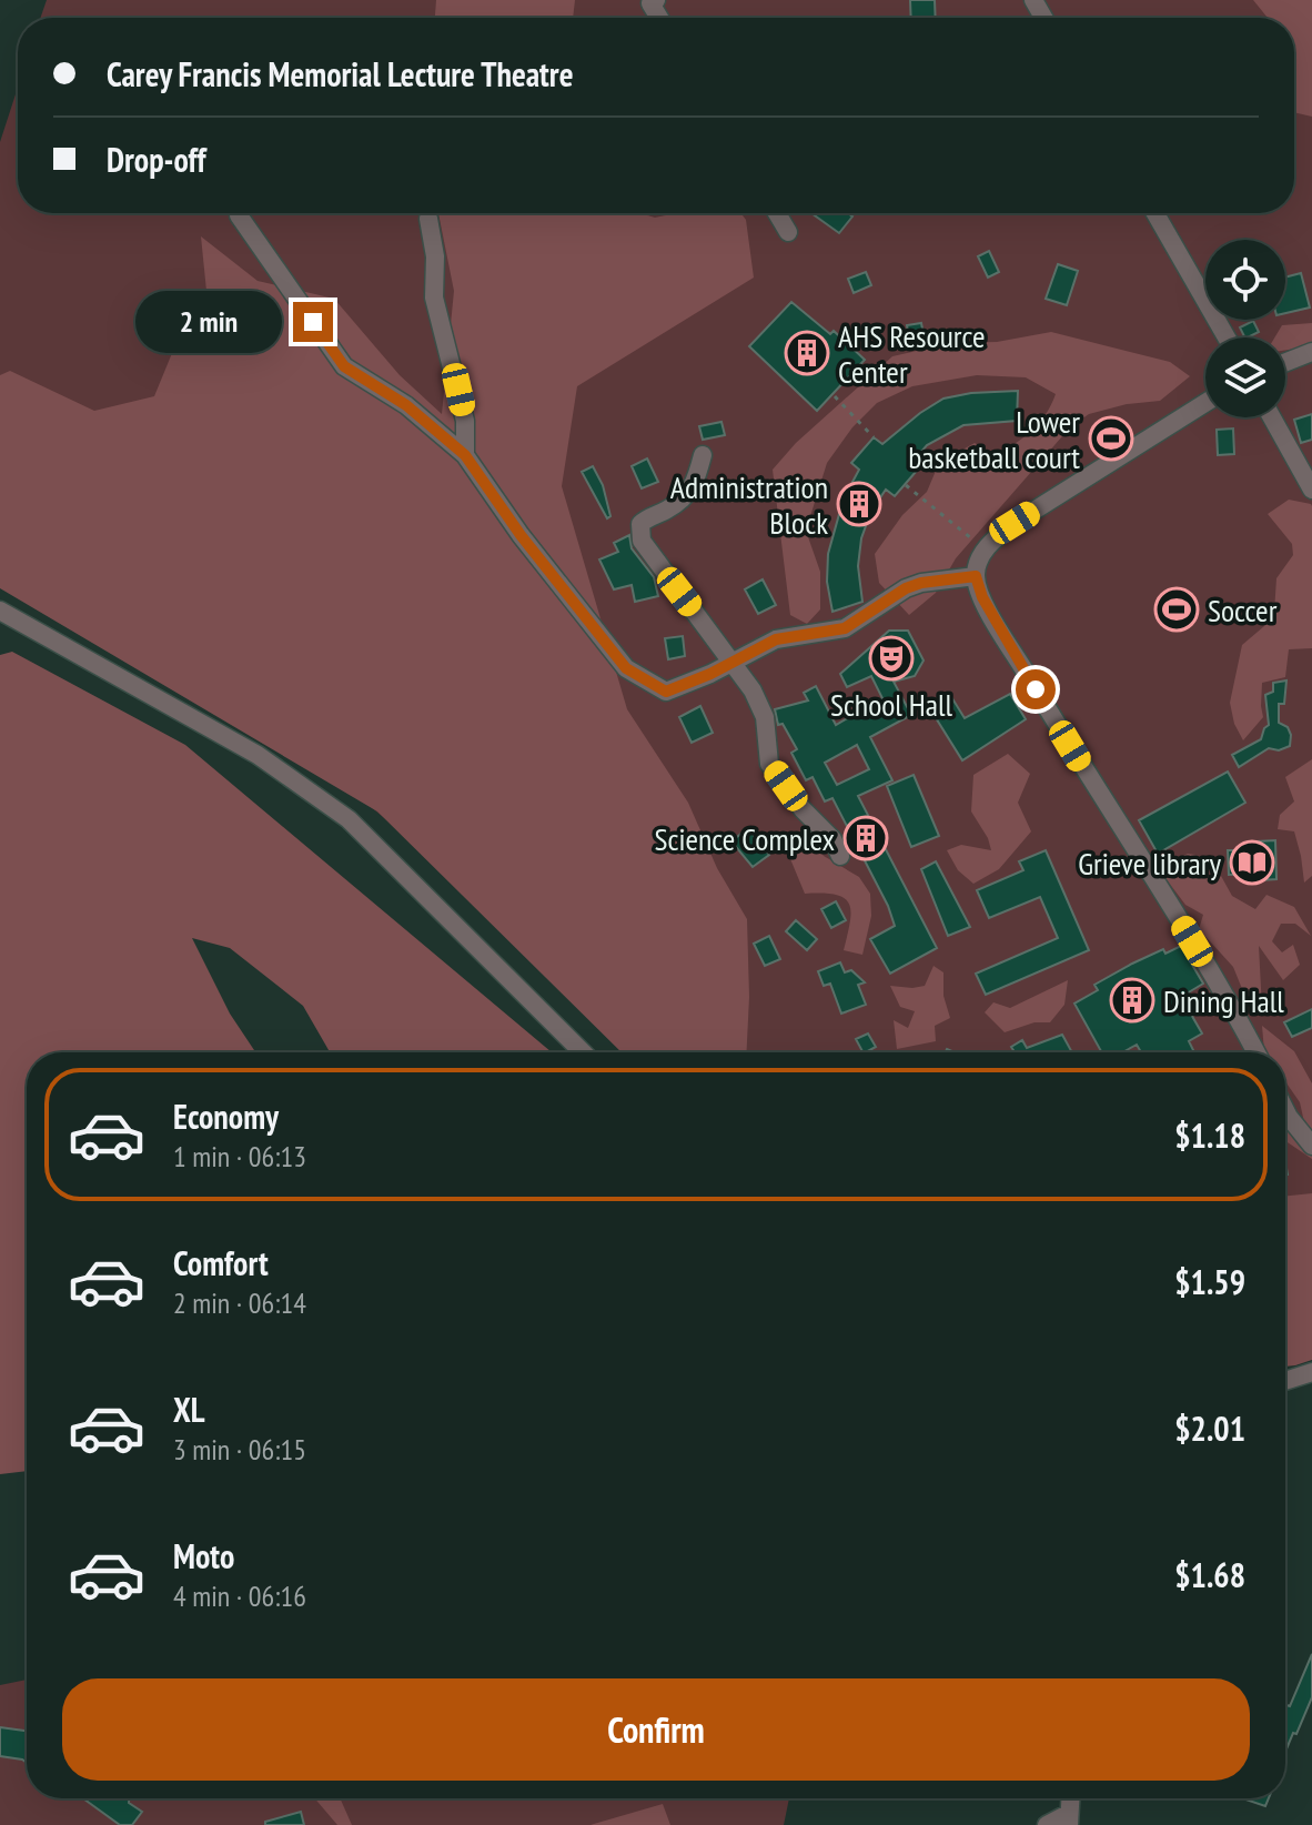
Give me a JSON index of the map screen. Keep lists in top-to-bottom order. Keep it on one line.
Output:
{"places":{"building":["AHS Resource Center","Administration Block","Science Complex","Dining Hall"],"sports":["Lower basketball court","Soccer"],"theatre":["School Hall"],"library":["Grieve library"]},"page":{"banner":["Carey Francis Memorial Lecture Theatre","Drop-off"],"bubble":"2 min","list":[{"name":"Economy","note":"1 min · 06:13","value":"$1.18"},{"name":"Comfort","note":"2 min · 06:14","value":"$1.59"},{"name":"XL","note":"3 min · 06:15","value":"$2.01"},{"name":"Moto","note":"4 min · 06:16","value":"$1.68"}],"buttons":"Confirm"}}
